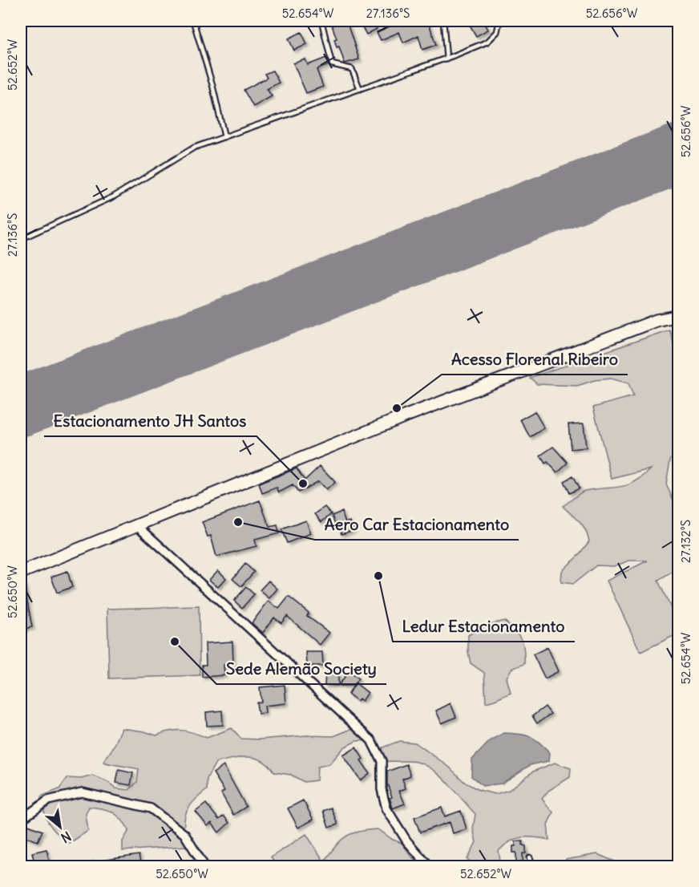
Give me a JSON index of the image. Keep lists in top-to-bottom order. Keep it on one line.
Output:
{"places":["Acesso Florenal Ribeiro","Estacionamento JH Santos","Aero Car Estacionamento","Ledur Estacionamento","Sede Alemão Society"],"north":"bottom right","coordinates":["52.654°W","27.136°S","52.656°W","52.652°W","27.132°S","52.650°W"]}
